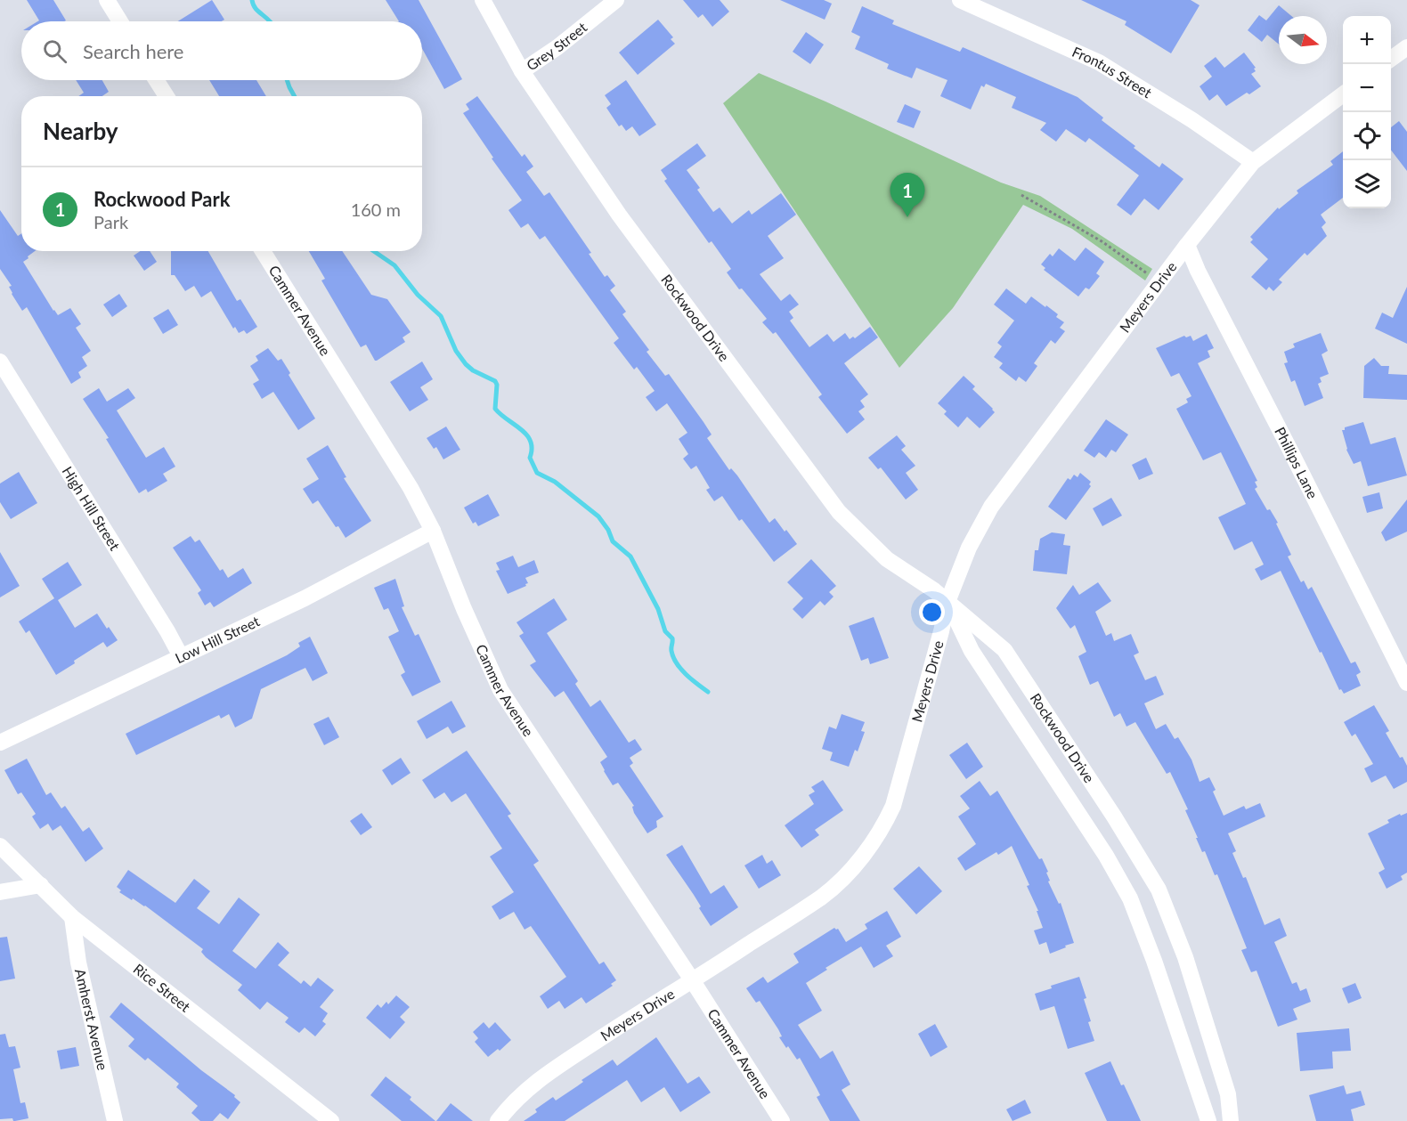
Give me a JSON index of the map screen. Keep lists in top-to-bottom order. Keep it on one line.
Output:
{"streets":{"street":["Grey Street","Frontus Street","Meyers Drive","Cammer Avenue","Rockwood Drive","Phillips Lane","High Hill Street","Low Hill Street","Rice Street","Amherst Avenue"]},"crossings":[["Grey Street","Rockwood Drive"],["Frontus Street","Meyers Drive"],["Meyers Drive","Cammer Avenue"],["Meyers Drive","Rockwood Drive"],["Meyers Drive","Phillips Lane"],["Cammer Avenue","Low Hill Street"],["High Hill Street","Low Hill Street"],["Rice Street","Amherst Avenue"]],"north":"right","page":{"map_buttons":["+","−"],"search":"Search here","heading":"Nearby","list":[{"mark":"1","name":"Rockwood Park","note":"Park","value":"160 m"}],"pins":"1"}}
